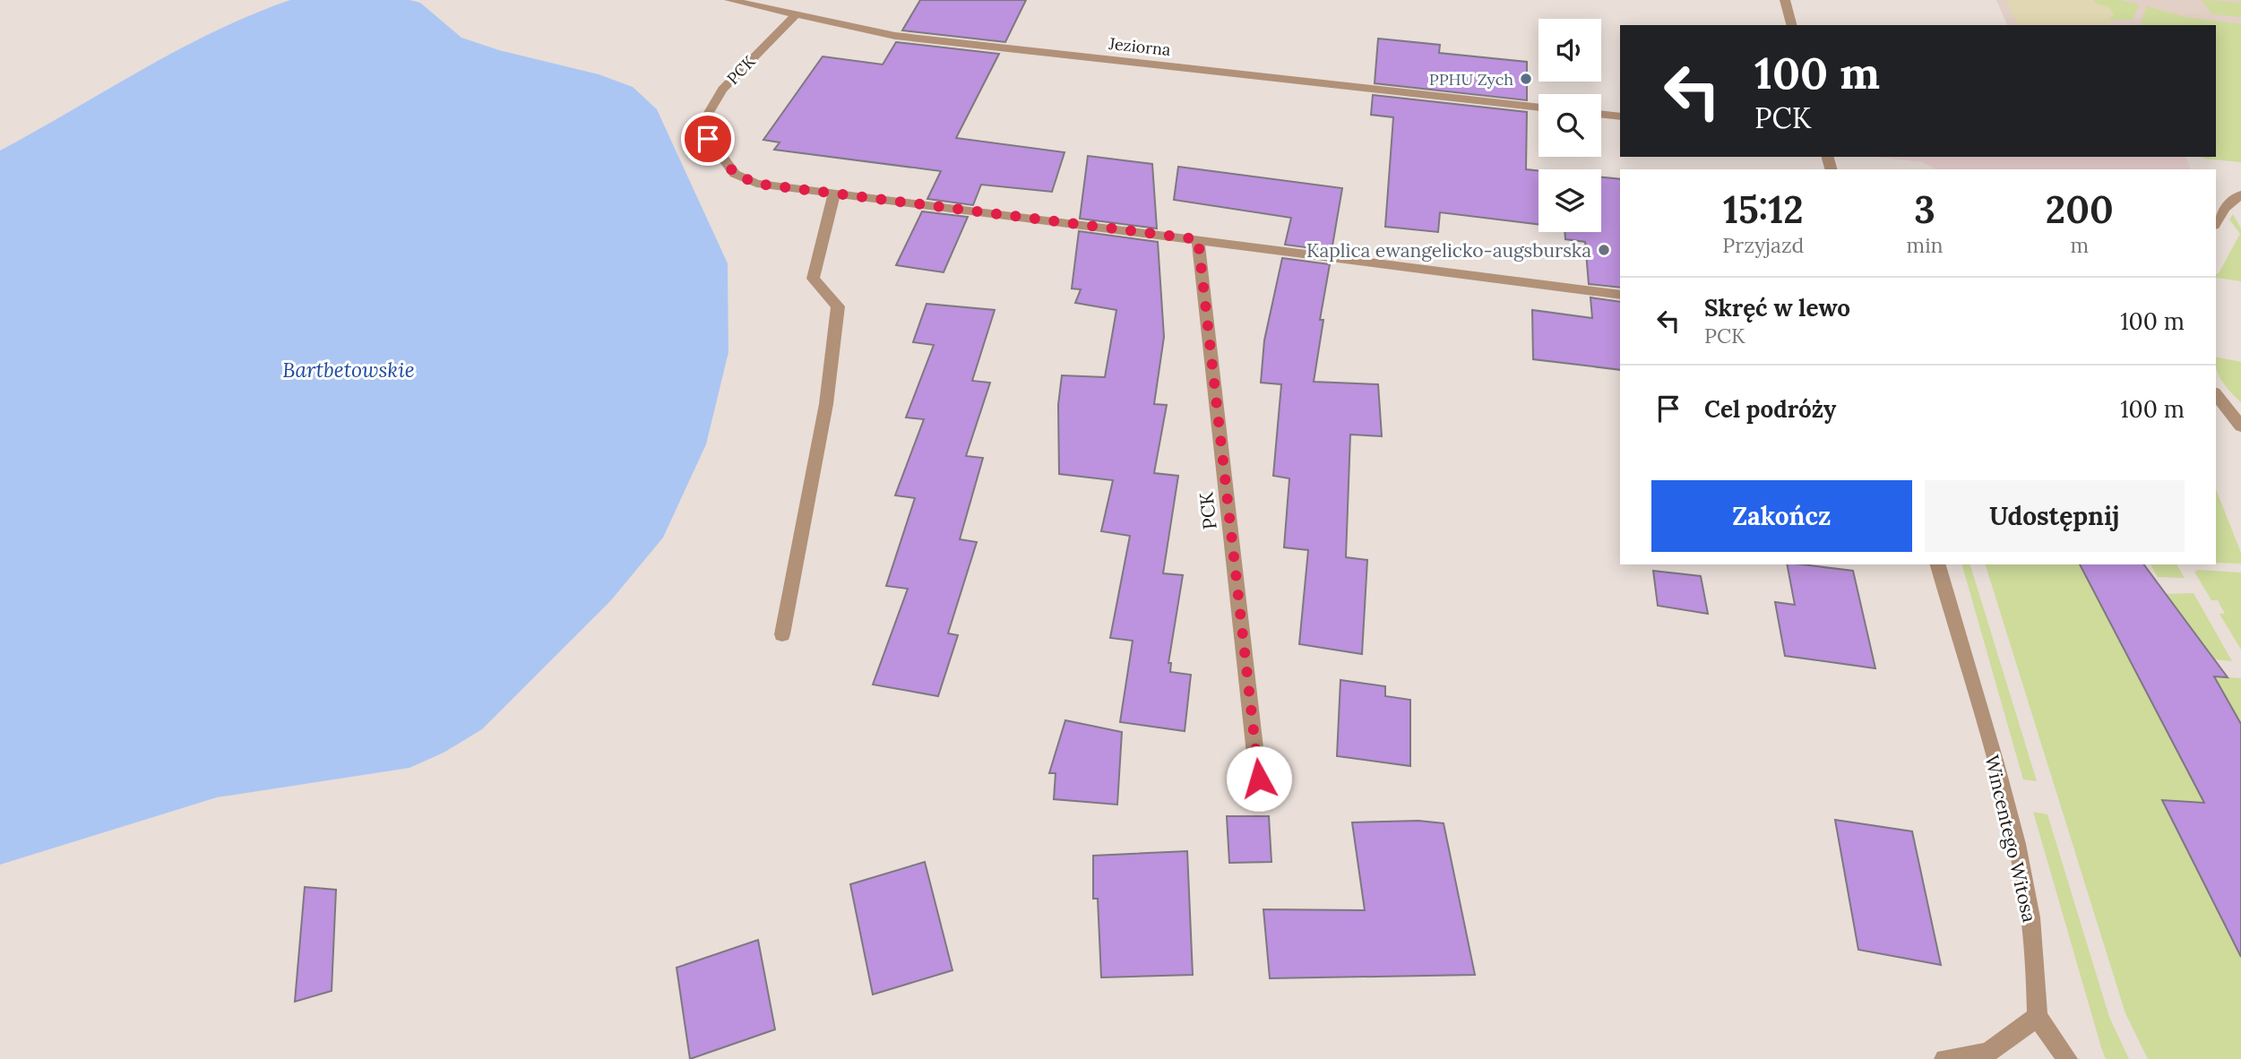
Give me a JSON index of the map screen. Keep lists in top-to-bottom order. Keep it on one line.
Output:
{"streets":{"street":["Jeziorna","PCK","Wincentego Witosa"]},"crossings":[["Jeziorna","PCK"]],"water":["Bartbetowskie"],"places":["PPHU Zych","Kaplica ewangelicko-augsburska"],"page":{"turn":["100 m","PCK"],"eta":["15:12","Przyjazd","3","min","200","m"],"list":[{"name":"Skręć w lewo","note":"PCK","value":"100 m"},{"name":"Cel podróży","value":"100 m"}],"buttons":["Zakończ","Udostępnij"]}}
